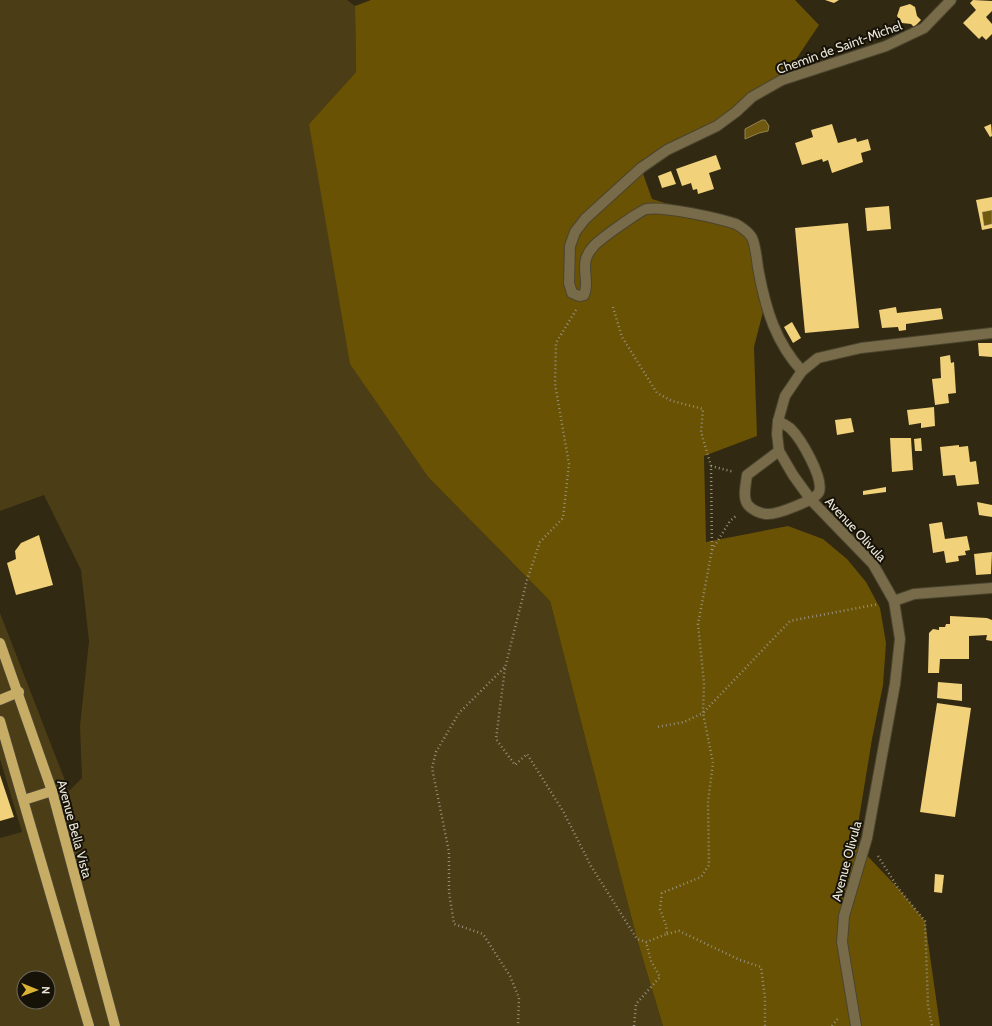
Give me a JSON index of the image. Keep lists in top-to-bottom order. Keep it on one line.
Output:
{"streets":{"main road":["Avenue Bella Vista"],"street":["Chemin de Saint-Michel","Avenue Olivula"]},"north":"right"}
